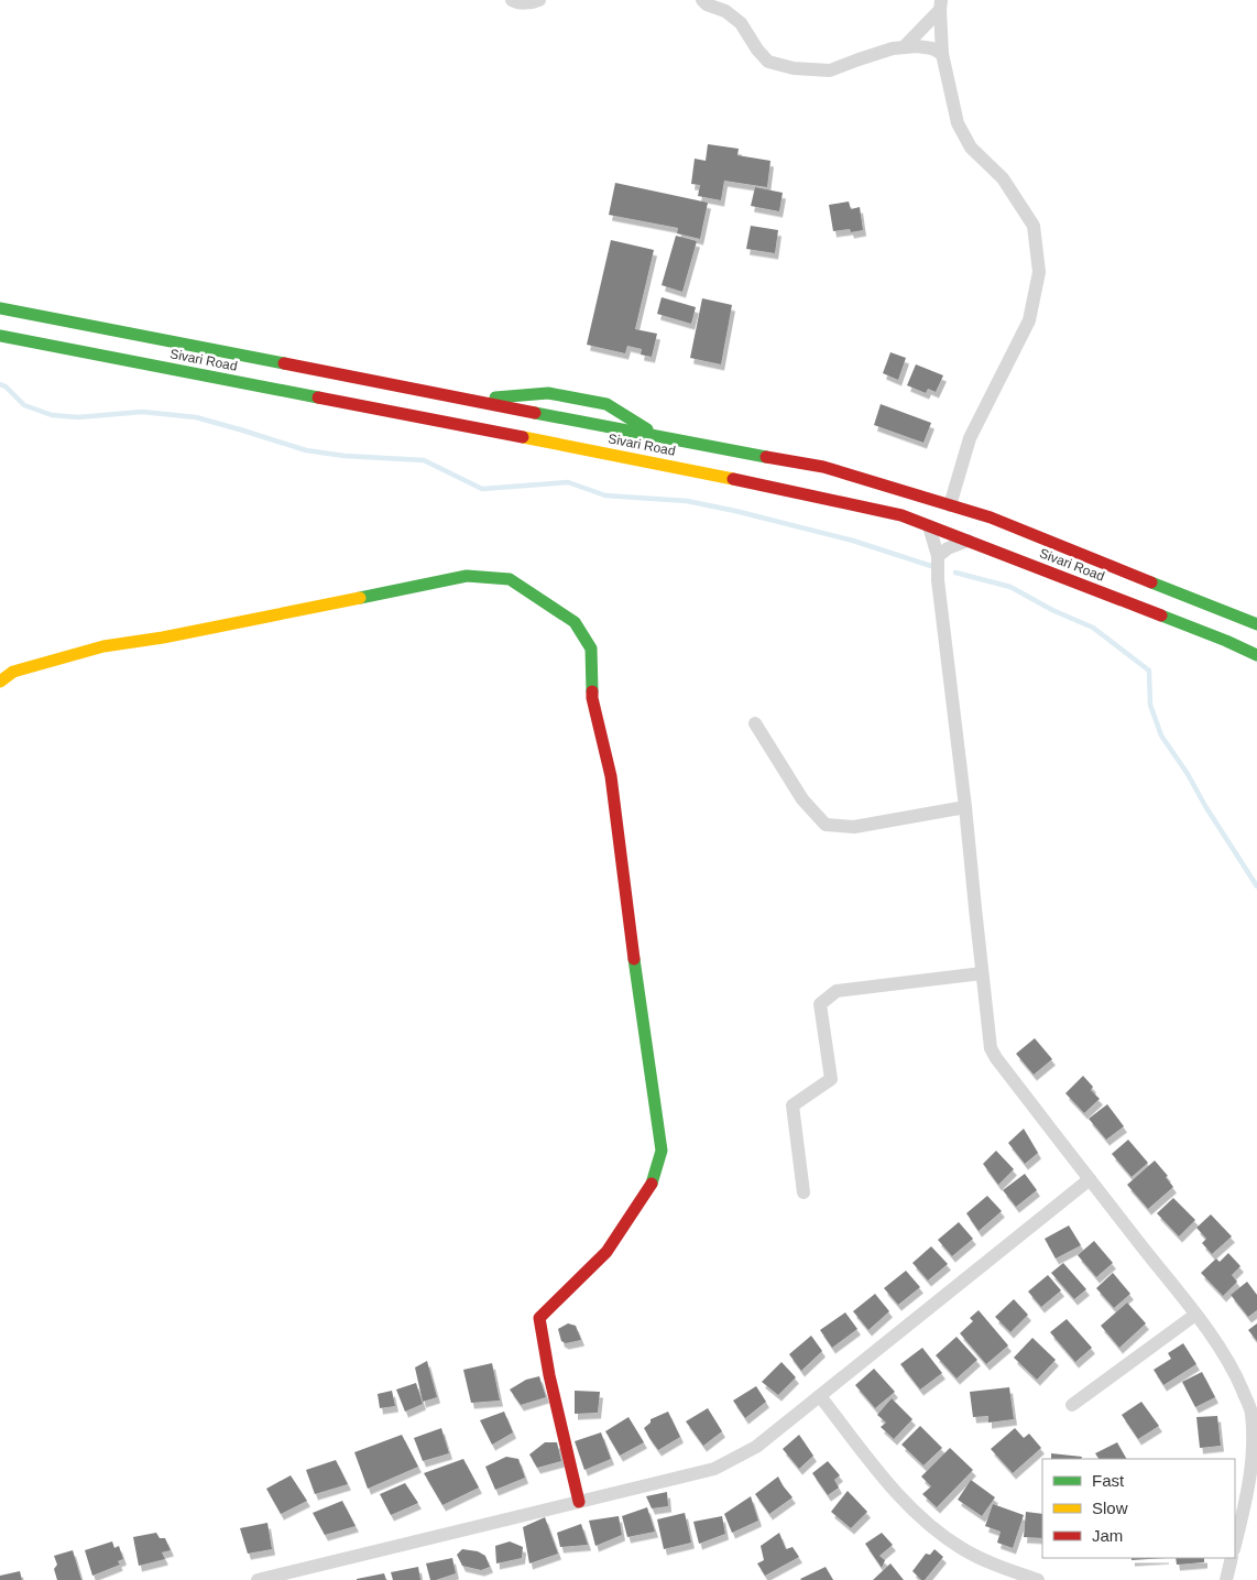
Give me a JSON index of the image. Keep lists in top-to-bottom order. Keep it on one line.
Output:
{"streets":{"main road":["Sivari Road"]},"legend":["Fast","Slow","Jam"]}
